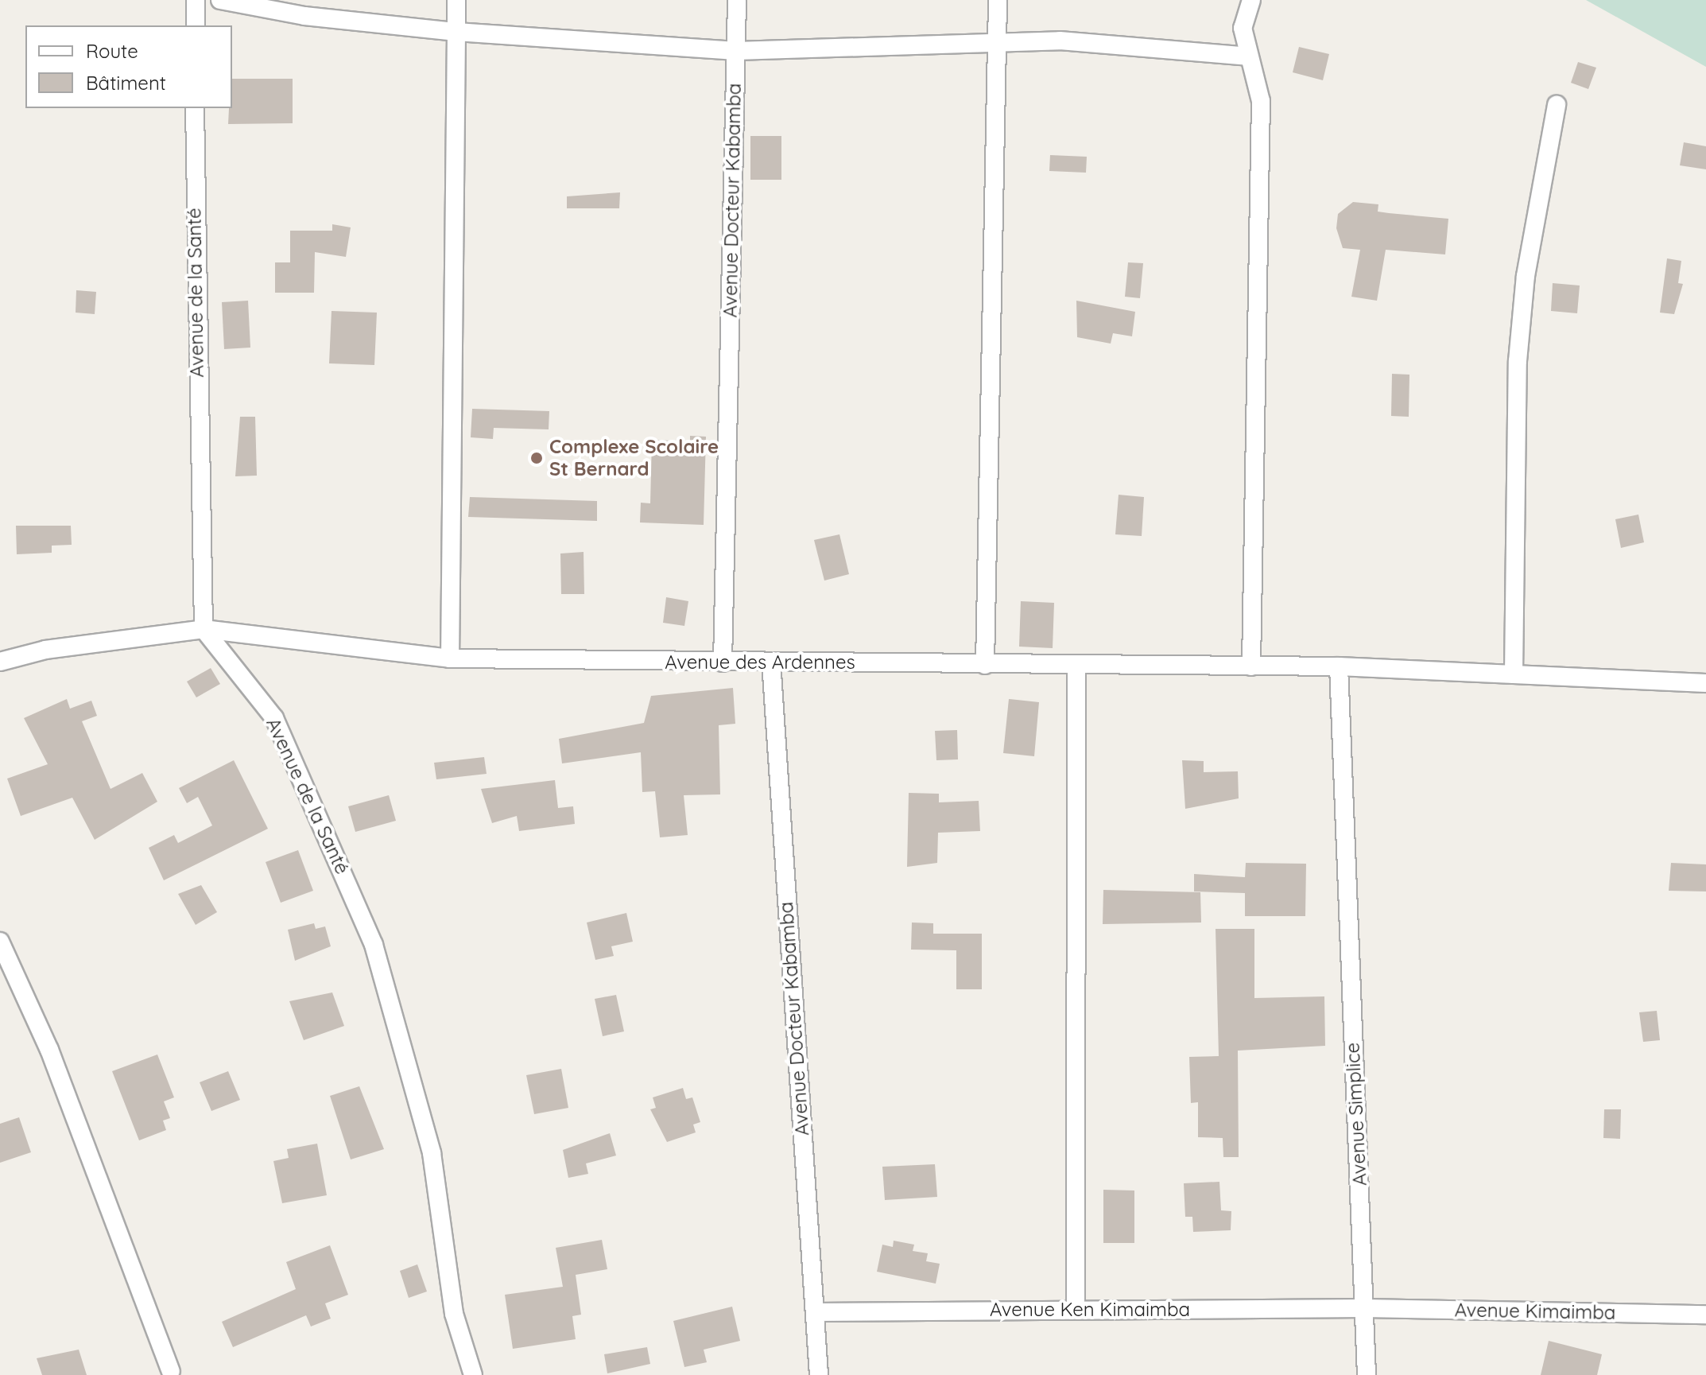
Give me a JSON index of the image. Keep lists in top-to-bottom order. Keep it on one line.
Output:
{"streets":{"street":["Avenue Docteur Kabamba","Avenue de la Santé","Avenue des Ardennes","Avenue Simplice","Avenue Ken Kimaimba","Avenue Kimaimba"]},"crossings":[["Avenue Docteur Kabamba","Avenue des Ardennes"],["Avenue Docteur Kabamba","Avenue Ken Kimaimba"],["Avenue de la Santé","Avenue des Ardennes"],["Avenue des Ardennes","Avenue Simplice"],["Avenue Simplice","Avenue Ken Kimaimba"],["Avenue Simplice","Avenue Kimaimba"],["Avenue Ken Kimaimba","Avenue Kimaimba"]],"places":["Complexe Scolaire St Bernard"],"legend":["Route","Bâtiment"]}
